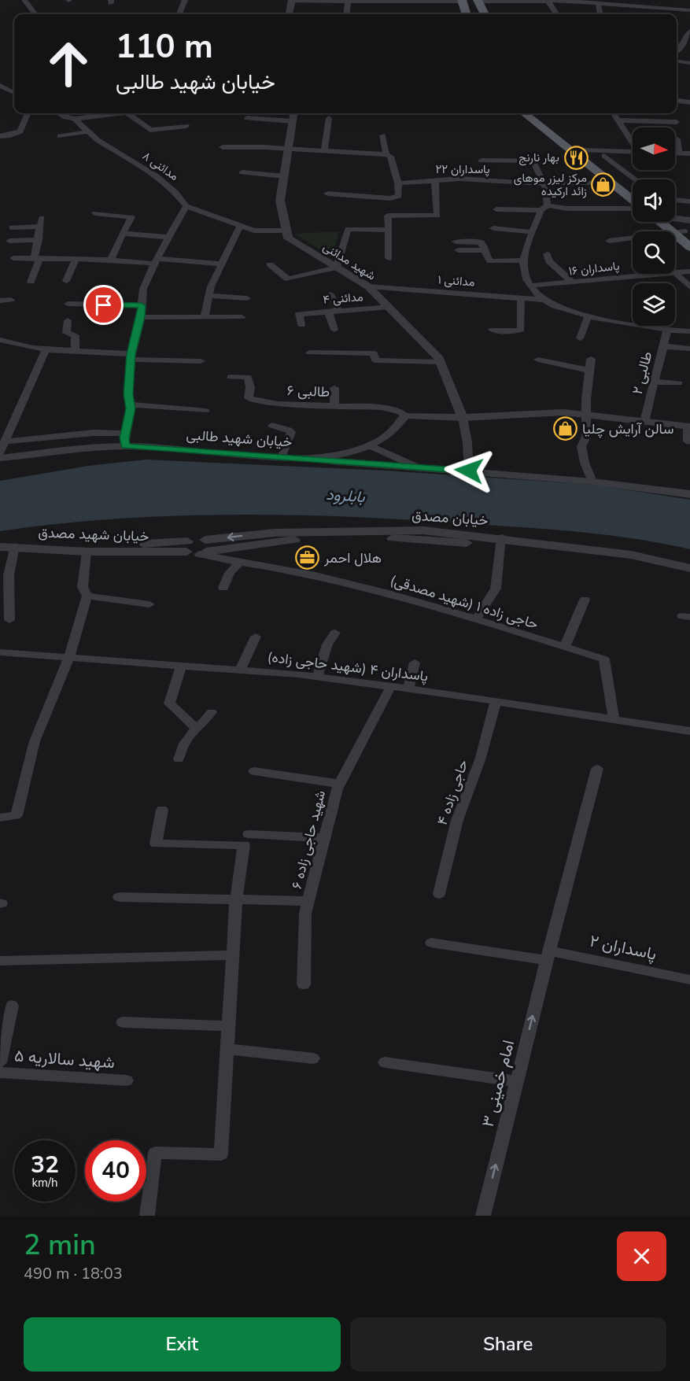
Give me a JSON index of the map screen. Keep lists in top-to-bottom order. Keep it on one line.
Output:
{"streets":{"street":["مدائنی ۸","پاسداران ۲۲","شهید مدائنی","پاسداران ۱۶","مدائنی ۱","مدائنی ۴","طالبی ۲","طالبی ۶","خیابان شهید طالبی","خیابان مصدق","خیابان شهید مصدق","حاجی زاده ۱ (شهید مصدقی)","پاسداران ۴ (شهید حاجی زاده)","حاجی زاده ۴","شهید حاجی زاده ۶","پاسداران ۲","شهید سالاریه ۵","امام خمینی ۳"]},"crossings":[["مدائنی ۸","شهید مدائنی"],["شهید مدائنی","مدائنی ۱"],["شهید مدائنی","مدائنی ۴"],["طالبی ۶","خیابان شهید طالبی"],["خیابان مصدق","خیابان شهید مصدق"],["خیابان مصدق","حاجی زاده ۱ (شهید مصدقی)"],["خیابان شهید مصدق","حاجی زاده ۱ (شهید مصدقی)"],["حاجی زاده ۱ (شهید مصدقی)","پاسداران ۴ (شهید حاجی زاده)"],["پاسداران ۴ (شهید حاجی زاده)","حاجی زاده ۴"],["پاسداران ۴ (شهید حاجی زاده)","شهید حاجی زاده ۶"],["پاسداران ۲","امام خمینی ۳"]],"one_way":["امام خمینی ۳"],"water":["بابلرود"],"places":{"restaurant":["بهار نارنج"],"shop":["مرکز لیزر موهای زائد ارکیده","سالن آرایش چلیا"],"office":["هلال احمر"]},"north":"right","page":{"turn":["110 m","خیابان شهید طالبی"],"speed":"32 km/h","limit":"40","heading":["2 min","490 m · 18:03"],"buttons":["Exit","Share"]}}
